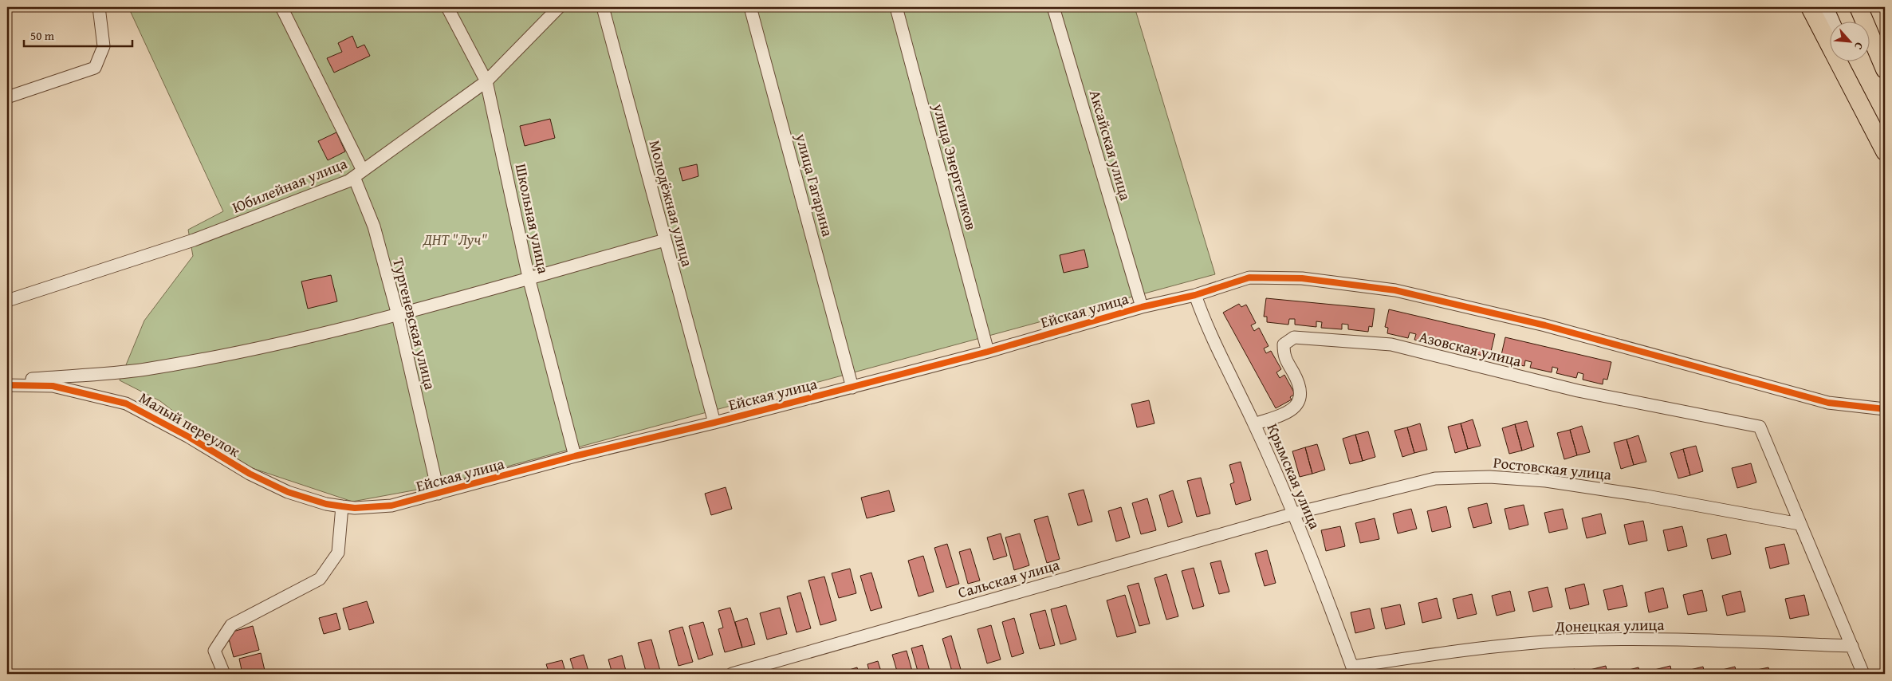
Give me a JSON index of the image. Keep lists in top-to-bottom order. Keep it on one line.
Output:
{"streets":{"street":["Аксайская улица","улица Энергетиков","Юбилейная улица","улица Гагарина","Молодёжная улица","Школьная улица","Ейская улица","Тургеневская улица","Азовская улица","Малый переулок","Ростовская улица","Крымская улица","Сальская улица","Донецкая улица"]},"crossings":[["Аксайская улица","Ейская улица"],["улица Энергетиков","Ейская улица"],["Юбилейная улица","Школьная улица"],["Юбилейная улица","Тургеневская улица"],["улица Гагарина","Ейская улица"],["Молодёжная улица","Ейская улица"],["Школьная улица","Ейская улица"],["Ейская улица","Тургеневская улица"],["Ейская улица","Малый переулок"],["Ейская улица","Крымская улица"],["Азовская улица","Ростовская улица"],["Азовская улица","Крымская улица"],["Ростовская улица","Крымская улица"],["Ростовская улица","Сальская улица"],["Крымская улица","Сальская улица"],["Крымская улица","Донецкая улица"]],"parks":["ДНТ \"Луч\""],"scale_bar":"50 m","north":"bottom right"}
